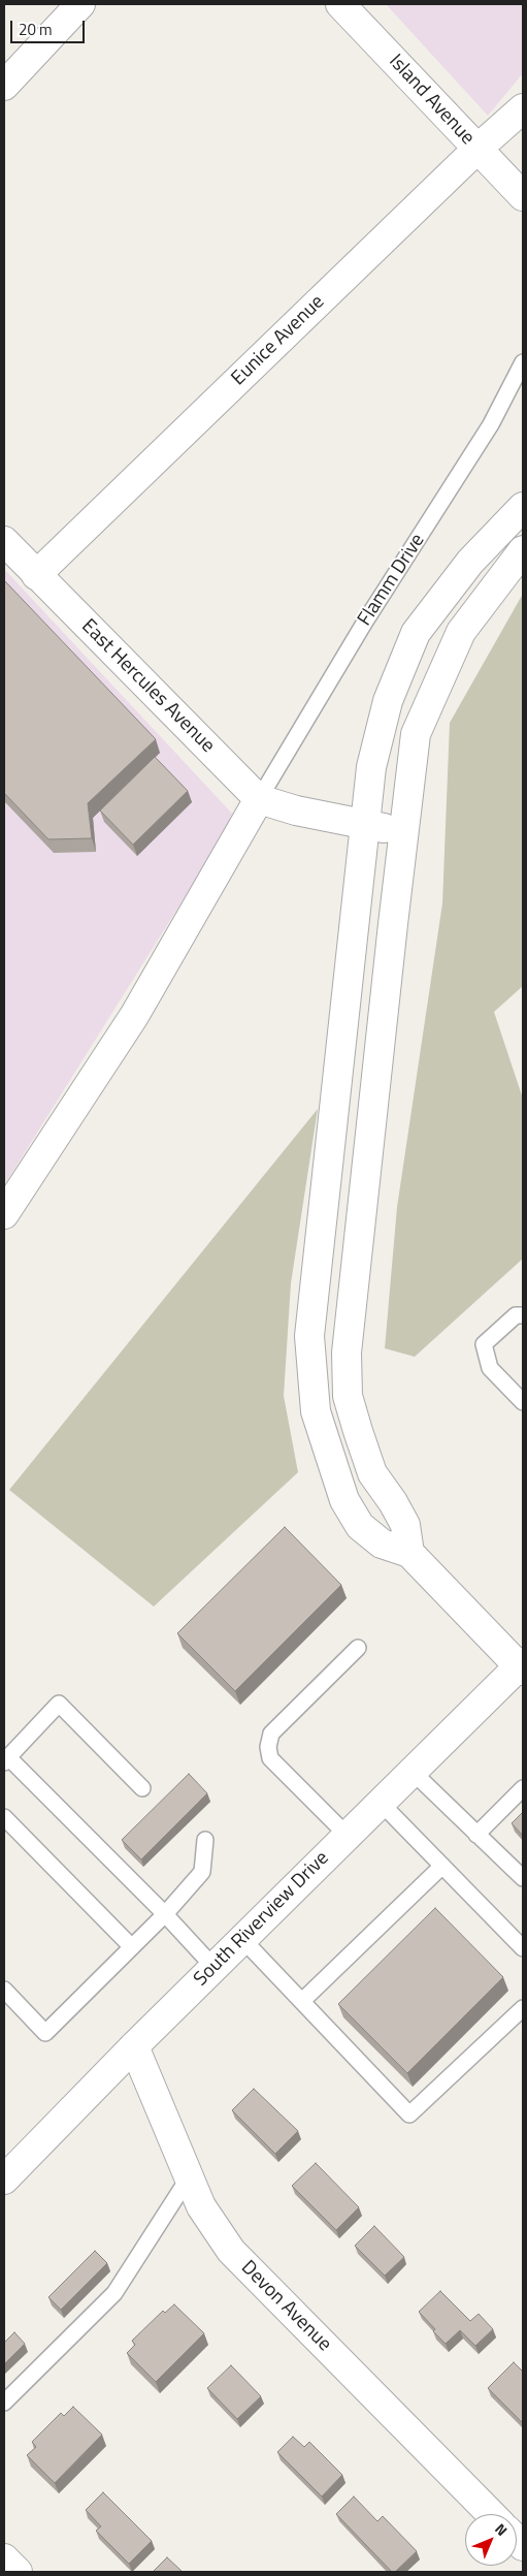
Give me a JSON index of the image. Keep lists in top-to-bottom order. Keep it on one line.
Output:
{"streets":{"street":["Island Avenue","Eunice Avenue","East Hercules Avenue","South Riverview Drive","Devon Avenue"],"lane":["Flamm Drive"]},"crossings":[["Island Avenue","Eunice Avenue"],["Eunice Avenue","East Hercules Avenue"],["Flamm Drive","East Hercules Avenue"],["South Riverview Drive","Devon Avenue"]],"scale_bar":"20 m","north":"top right"}
